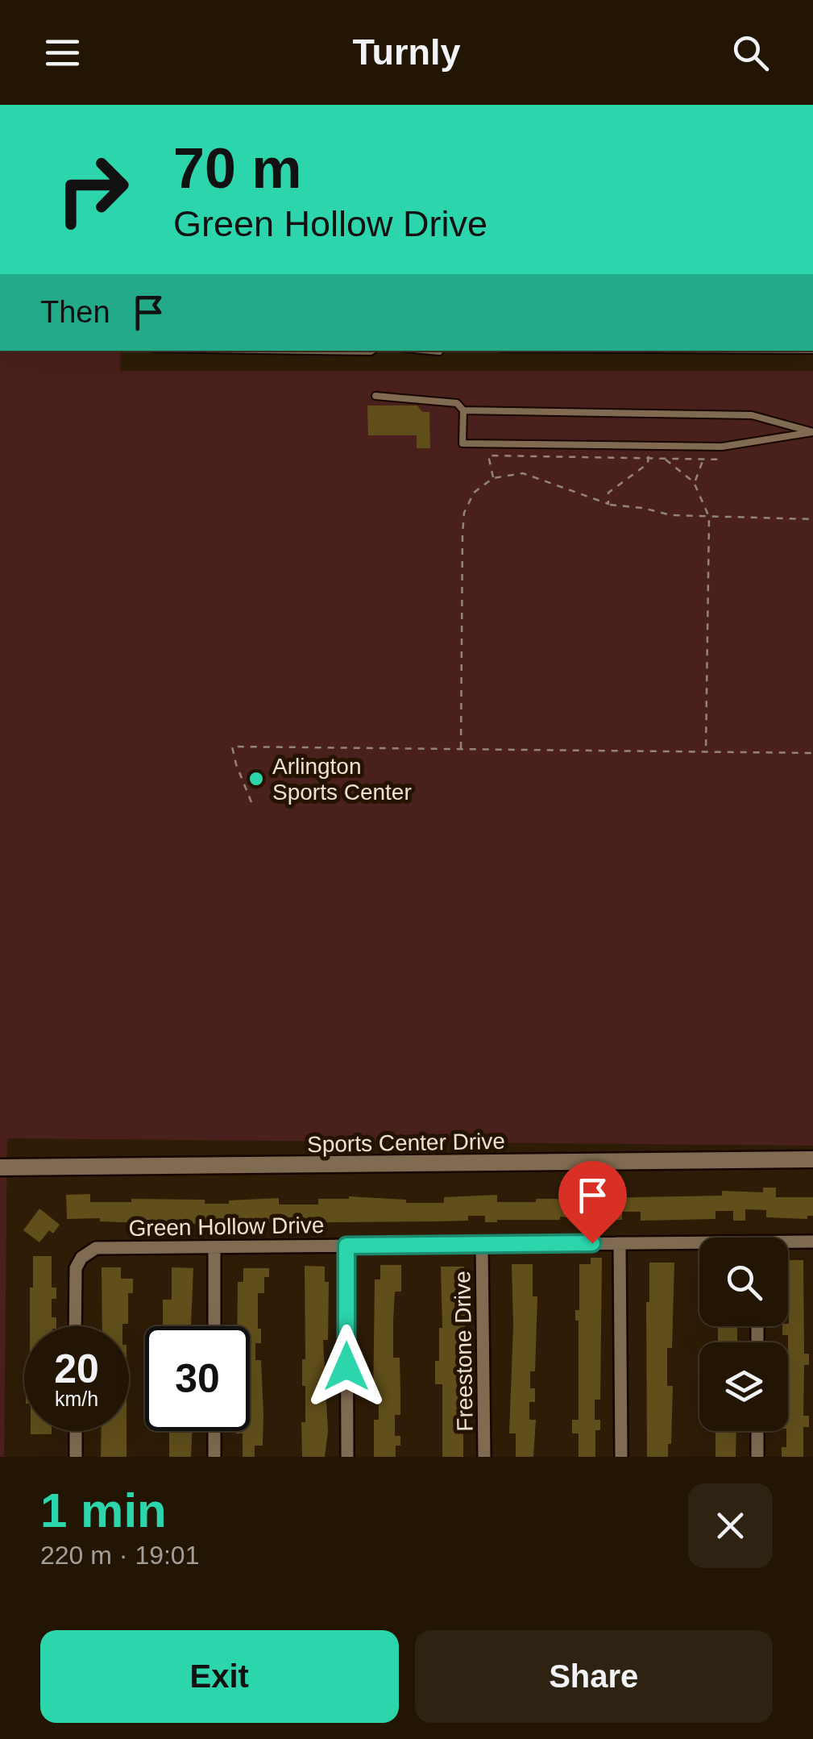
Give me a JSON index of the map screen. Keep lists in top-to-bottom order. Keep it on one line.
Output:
{"streets":{"street":["Sports Center Drive","Green Hollow Drive","Freestone Drive"]},"crossings":[["Green Hollow Drive","Freestone Drive"]],"places":["Arlington Sports Center"],"page":{"header":"Turnly","turn":["70 m","Green Hollow Drive"],"then":"Then","speed":"20 km/h","limit":"30","heading":["1 min","220 m · 19:01"],"buttons":["Exit","Share"]}}
